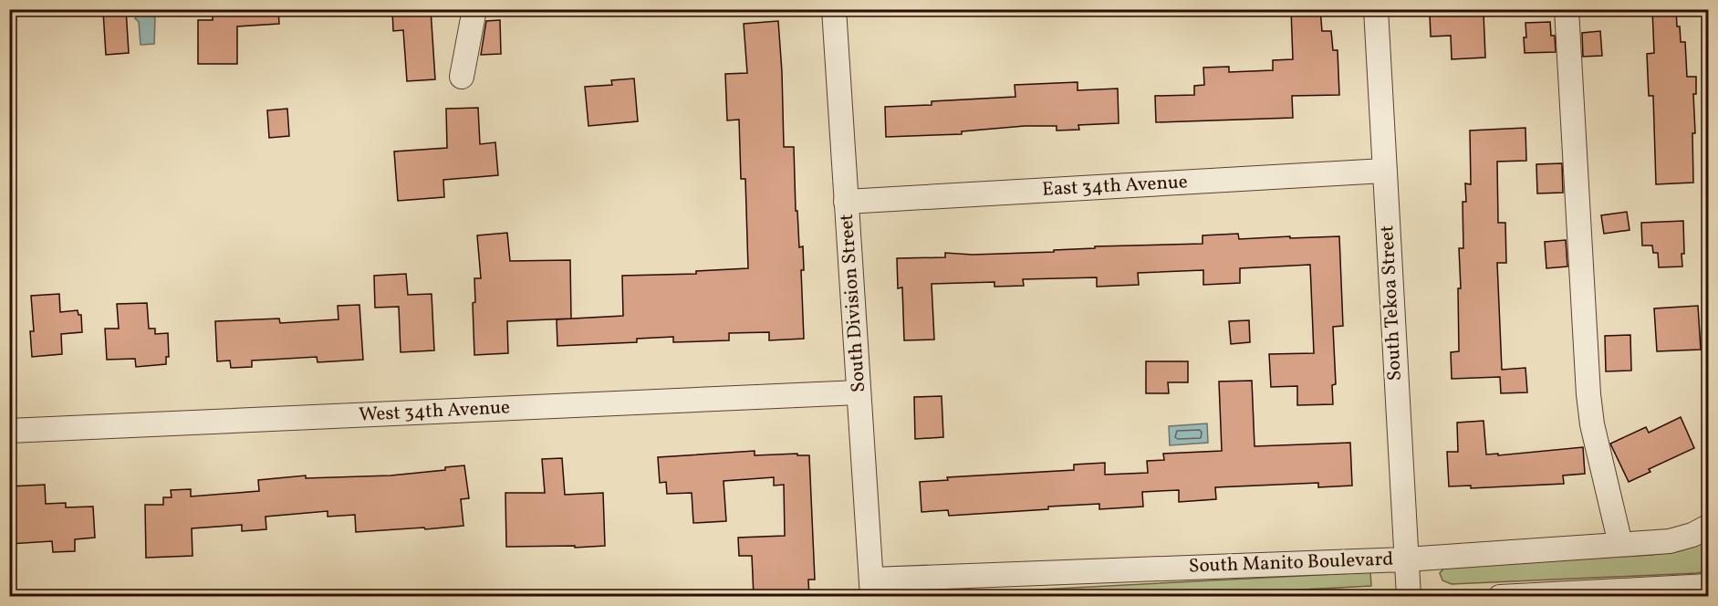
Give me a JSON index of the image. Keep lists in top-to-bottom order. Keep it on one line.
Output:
{"streets":{"street":["East 34th Avenue","South Division Street","South Tekoa Street","West 34th Avenue","South Manito Boulevard"]},"crossings":[["East 34th Avenue","South Division Street"],["East 34th Avenue","South Tekoa Street"],["South Division Street","West 34th Avenue"],["South Division Street","South Manito Boulevard"],["South Tekoa Street","South Manito Boulevard"]]}
